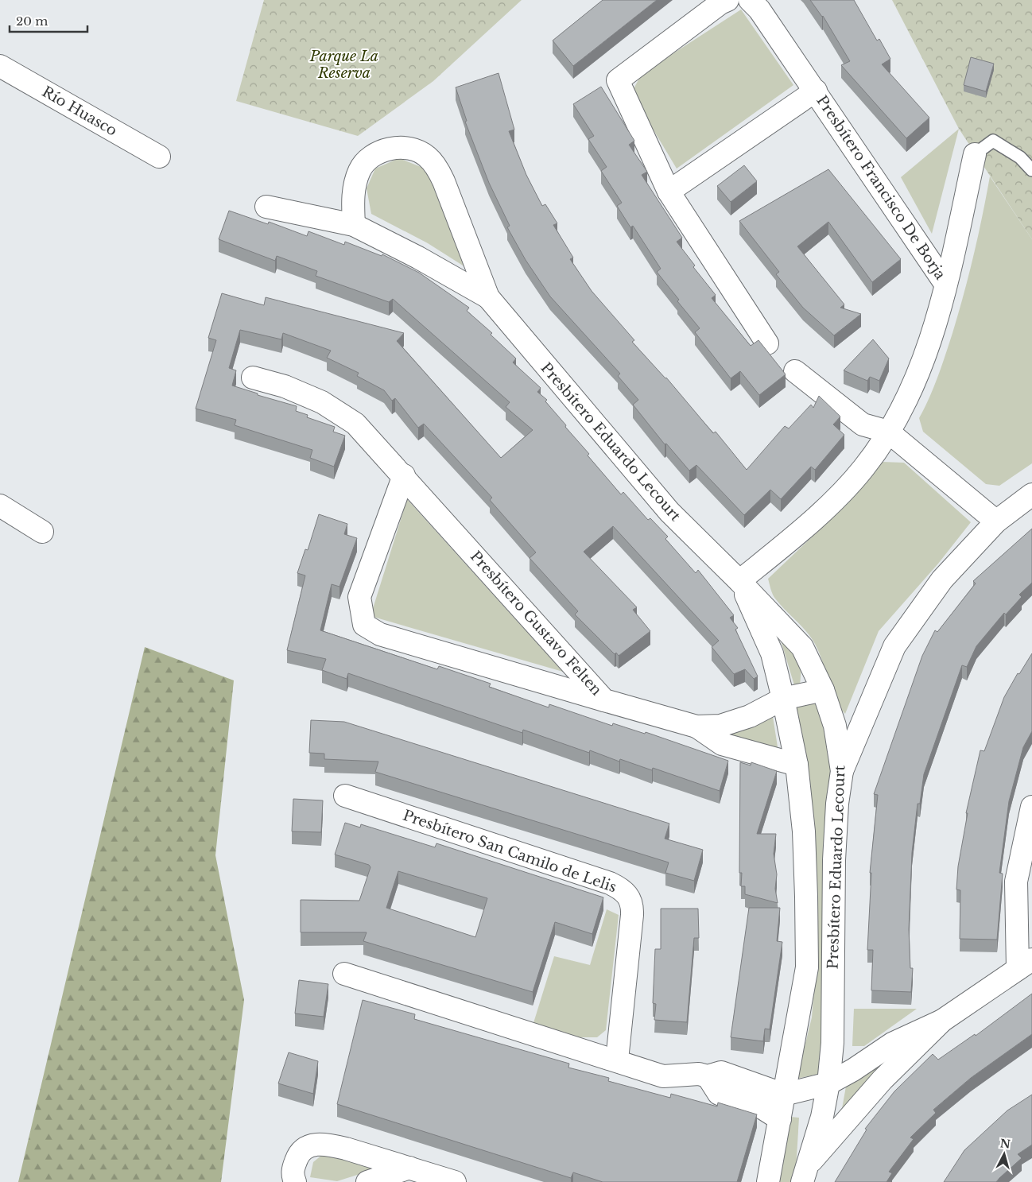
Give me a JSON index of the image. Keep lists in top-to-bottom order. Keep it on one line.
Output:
{"streets":{"street":["Río Huasco","Presbítero Francisco De Borja","Presbítero Eduardo Lecourt","Presbítero Gustavo Felten","Presbítero San Camilo de Lelis"]},"crossings":[["Presbítero Francisco De Borja","Presbítero Eduardo Lecourt"],["Presbítero Eduardo Lecourt","Presbítero Gustavo Felten"]],"parks":["Parque La Reserva"],"scale_bar":"20 m","north":"top"}
